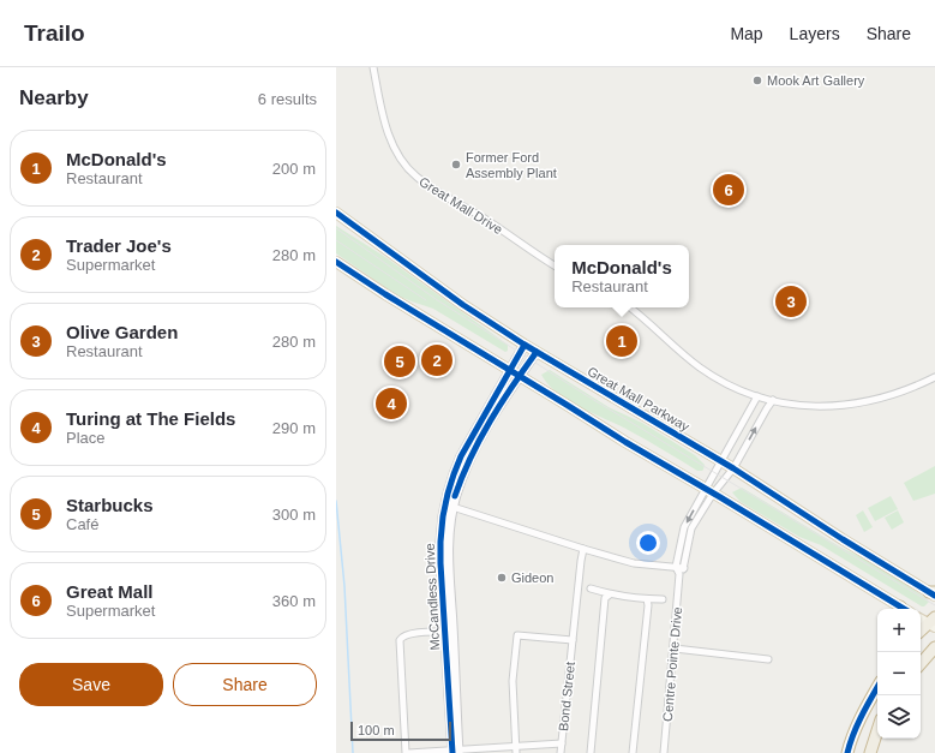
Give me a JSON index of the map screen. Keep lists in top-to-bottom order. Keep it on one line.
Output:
{"streets":{"main road":["Great Mall Parkway","McCandless Drive"],"street":["Great Mall Drive","Centre Pointe Drive","Bond Street"]},"crossings":[["Great Mall Parkway","McCandless Drive"]],"places":["Mook Art Gallery","Former Ford Assembly Plant","Gideon"],"scale_bar":"100 m","page":{"header":"Trailo","nav":["Map","Layers","Share"],"heading":["Nearby","6 results"],"list":[{"mark":"1","name":"McDonald's","note":"Restaurant","value":"200 m"},{"mark":"2","name":"Trader Joe's","note":"Supermarket","value":"280 m"},{"mark":"3","name":"Olive Garden","note":"Restaurant","value":"280 m"},{"mark":"4","name":"Turing at The Fields","note":"Place","value":"290 m"},{"mark":"5","name":"Starbucks","note":"Café","value":"300 m"},{"mark":"6","name":"Great Mall","note":"Supermarket","value":"360 m"}],"pins":["6","3","1","2","5","4"],"popup":["McDonald's","Restaurant"],"map_buttons":["+","−"],"buttons":["Save","Share"],"scale":"100 m"}}
